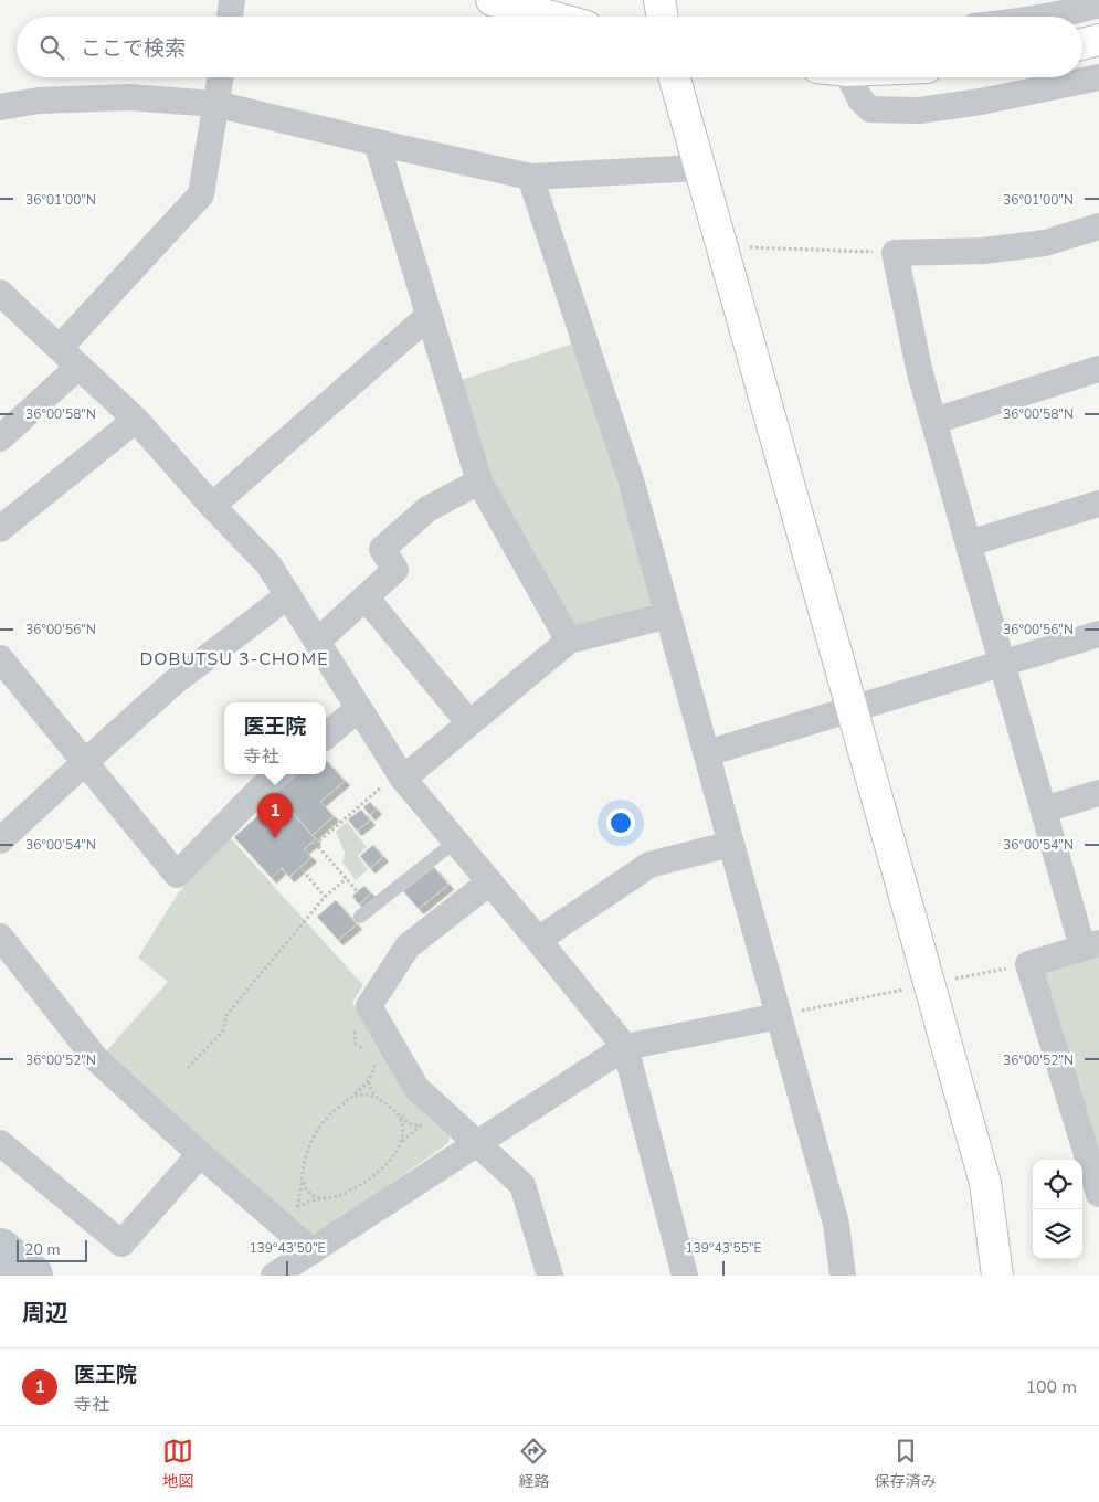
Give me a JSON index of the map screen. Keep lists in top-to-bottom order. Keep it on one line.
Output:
{"districts":["DOBUTSU 3-CHOME"],"scale_bar":"20 m","page":{"search":"ここで検索","popup":["医王院","寺社"],"pins":"1","scale":"20 m","heading":"周辺","list":[{"mark":"1","name":"医王院","note":"寺社","value":"100 m"}],"nav":["地図","経路","保存済み"]},"coordinates":["36°01'00\"N","36°00'58\"N","36°00'56\"N","36°00'54\"N","36°00'52\"N","139°43'50\"E","139°43'55\"E"]}
